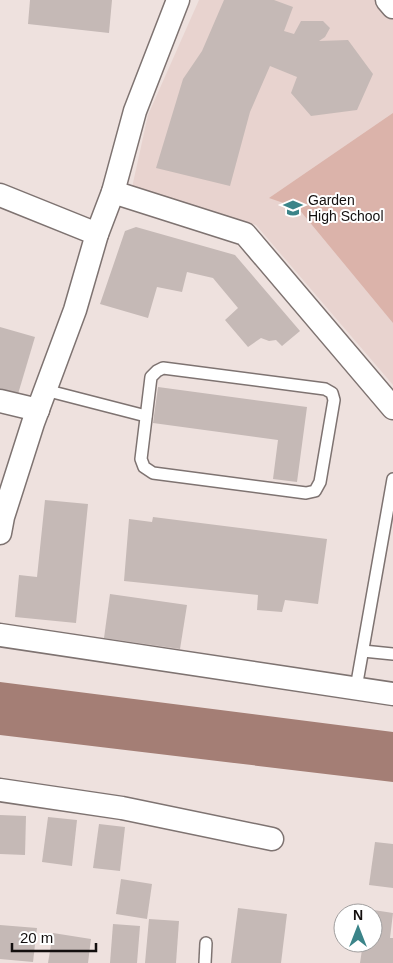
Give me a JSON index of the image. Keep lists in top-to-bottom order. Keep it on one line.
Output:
{"places":{"school or university":["Garden High School"]},"scale_bar":"20 m","north":"top"}
